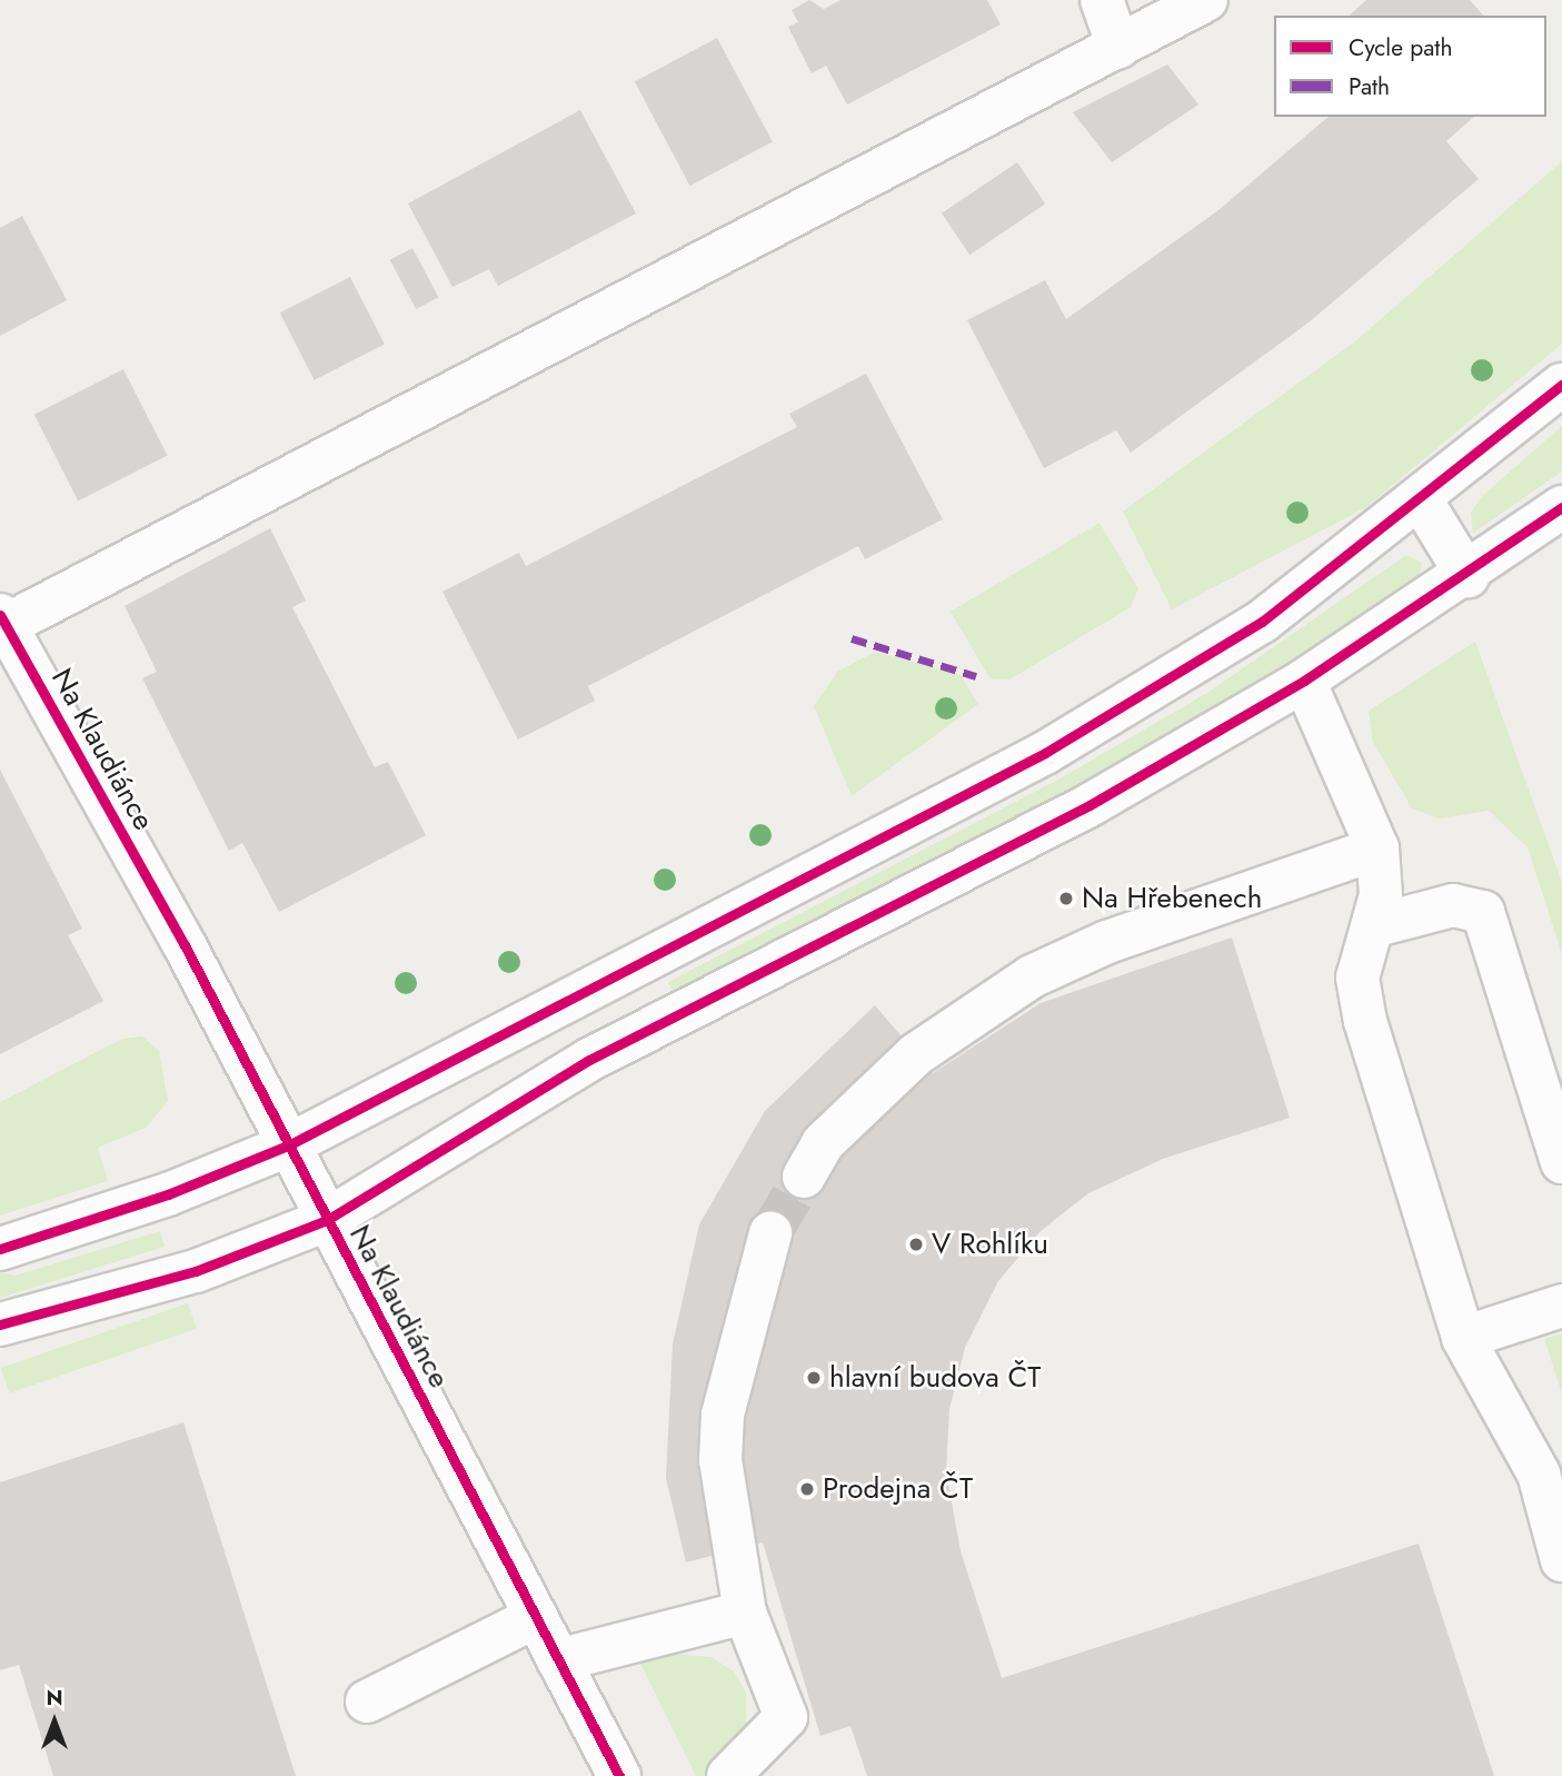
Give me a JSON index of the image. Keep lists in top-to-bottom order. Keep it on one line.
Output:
{"streets":{"street":["Na Klaudiánce"]},"places":["Na Hřebenech","V Rohlíku","hlavní budova ČT","Prodejna ČT"],"legend":["Cycle path","Path"],"north":"top"}
